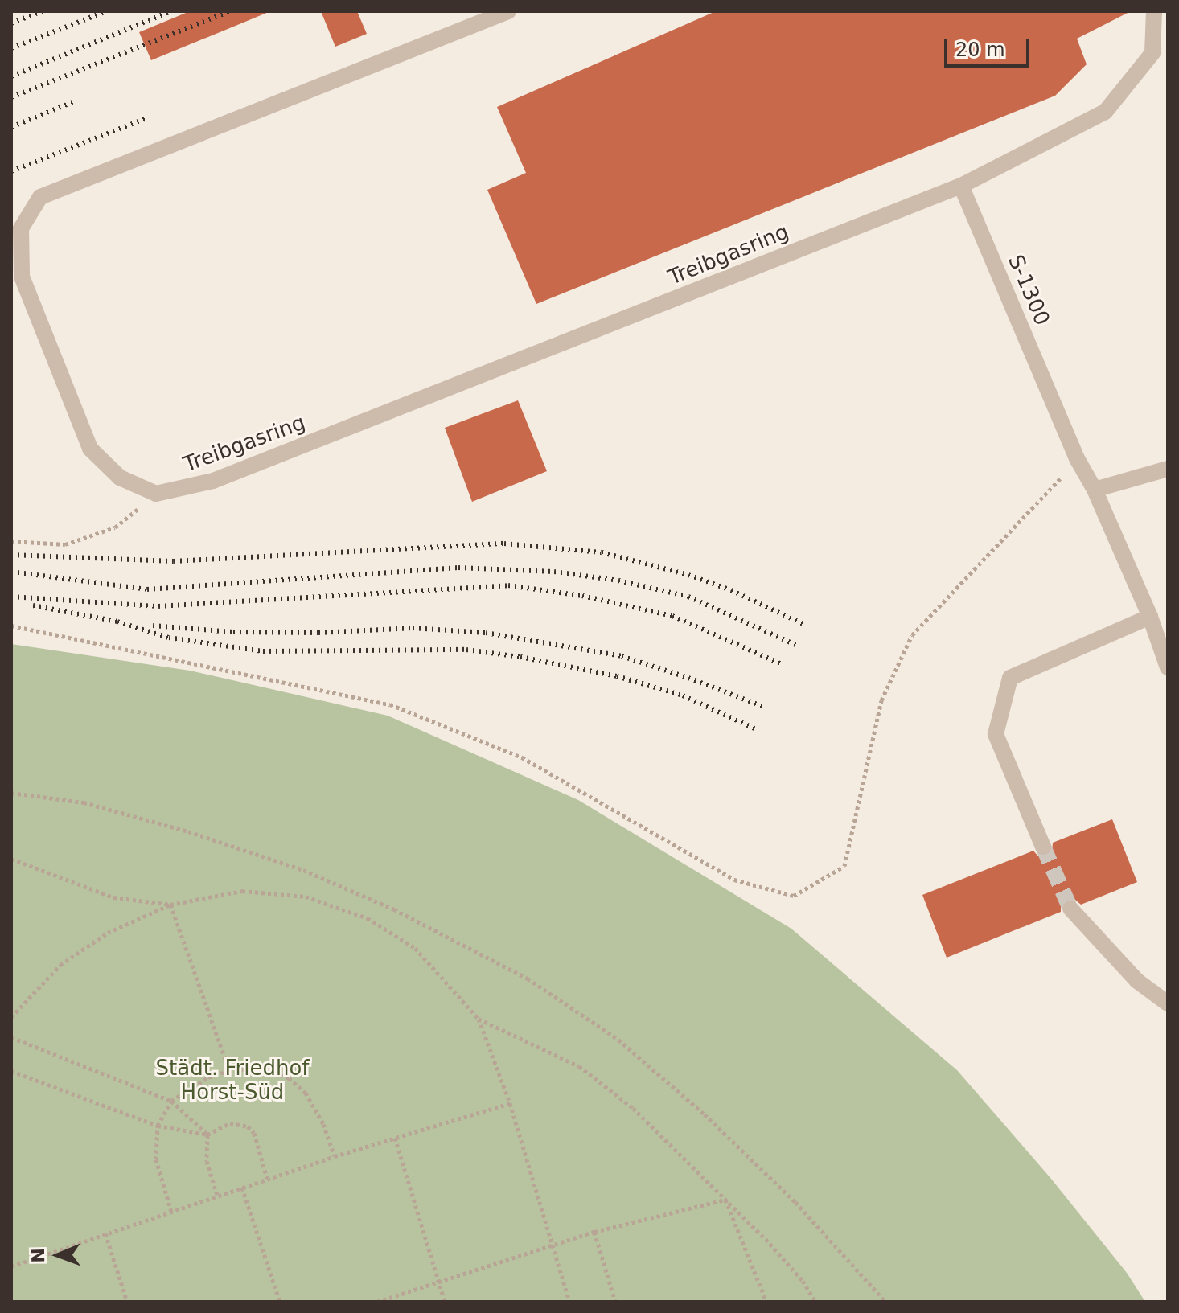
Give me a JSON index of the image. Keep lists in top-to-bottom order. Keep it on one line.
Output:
{"streets":{"lane":["Treibgasring","S-1300"]},"crossings":[["Treibgasring","S-1300"]],"parks":["Städt. Friedhof Horst-Süd"],"scale_bar":"20 m","north":"left"}
